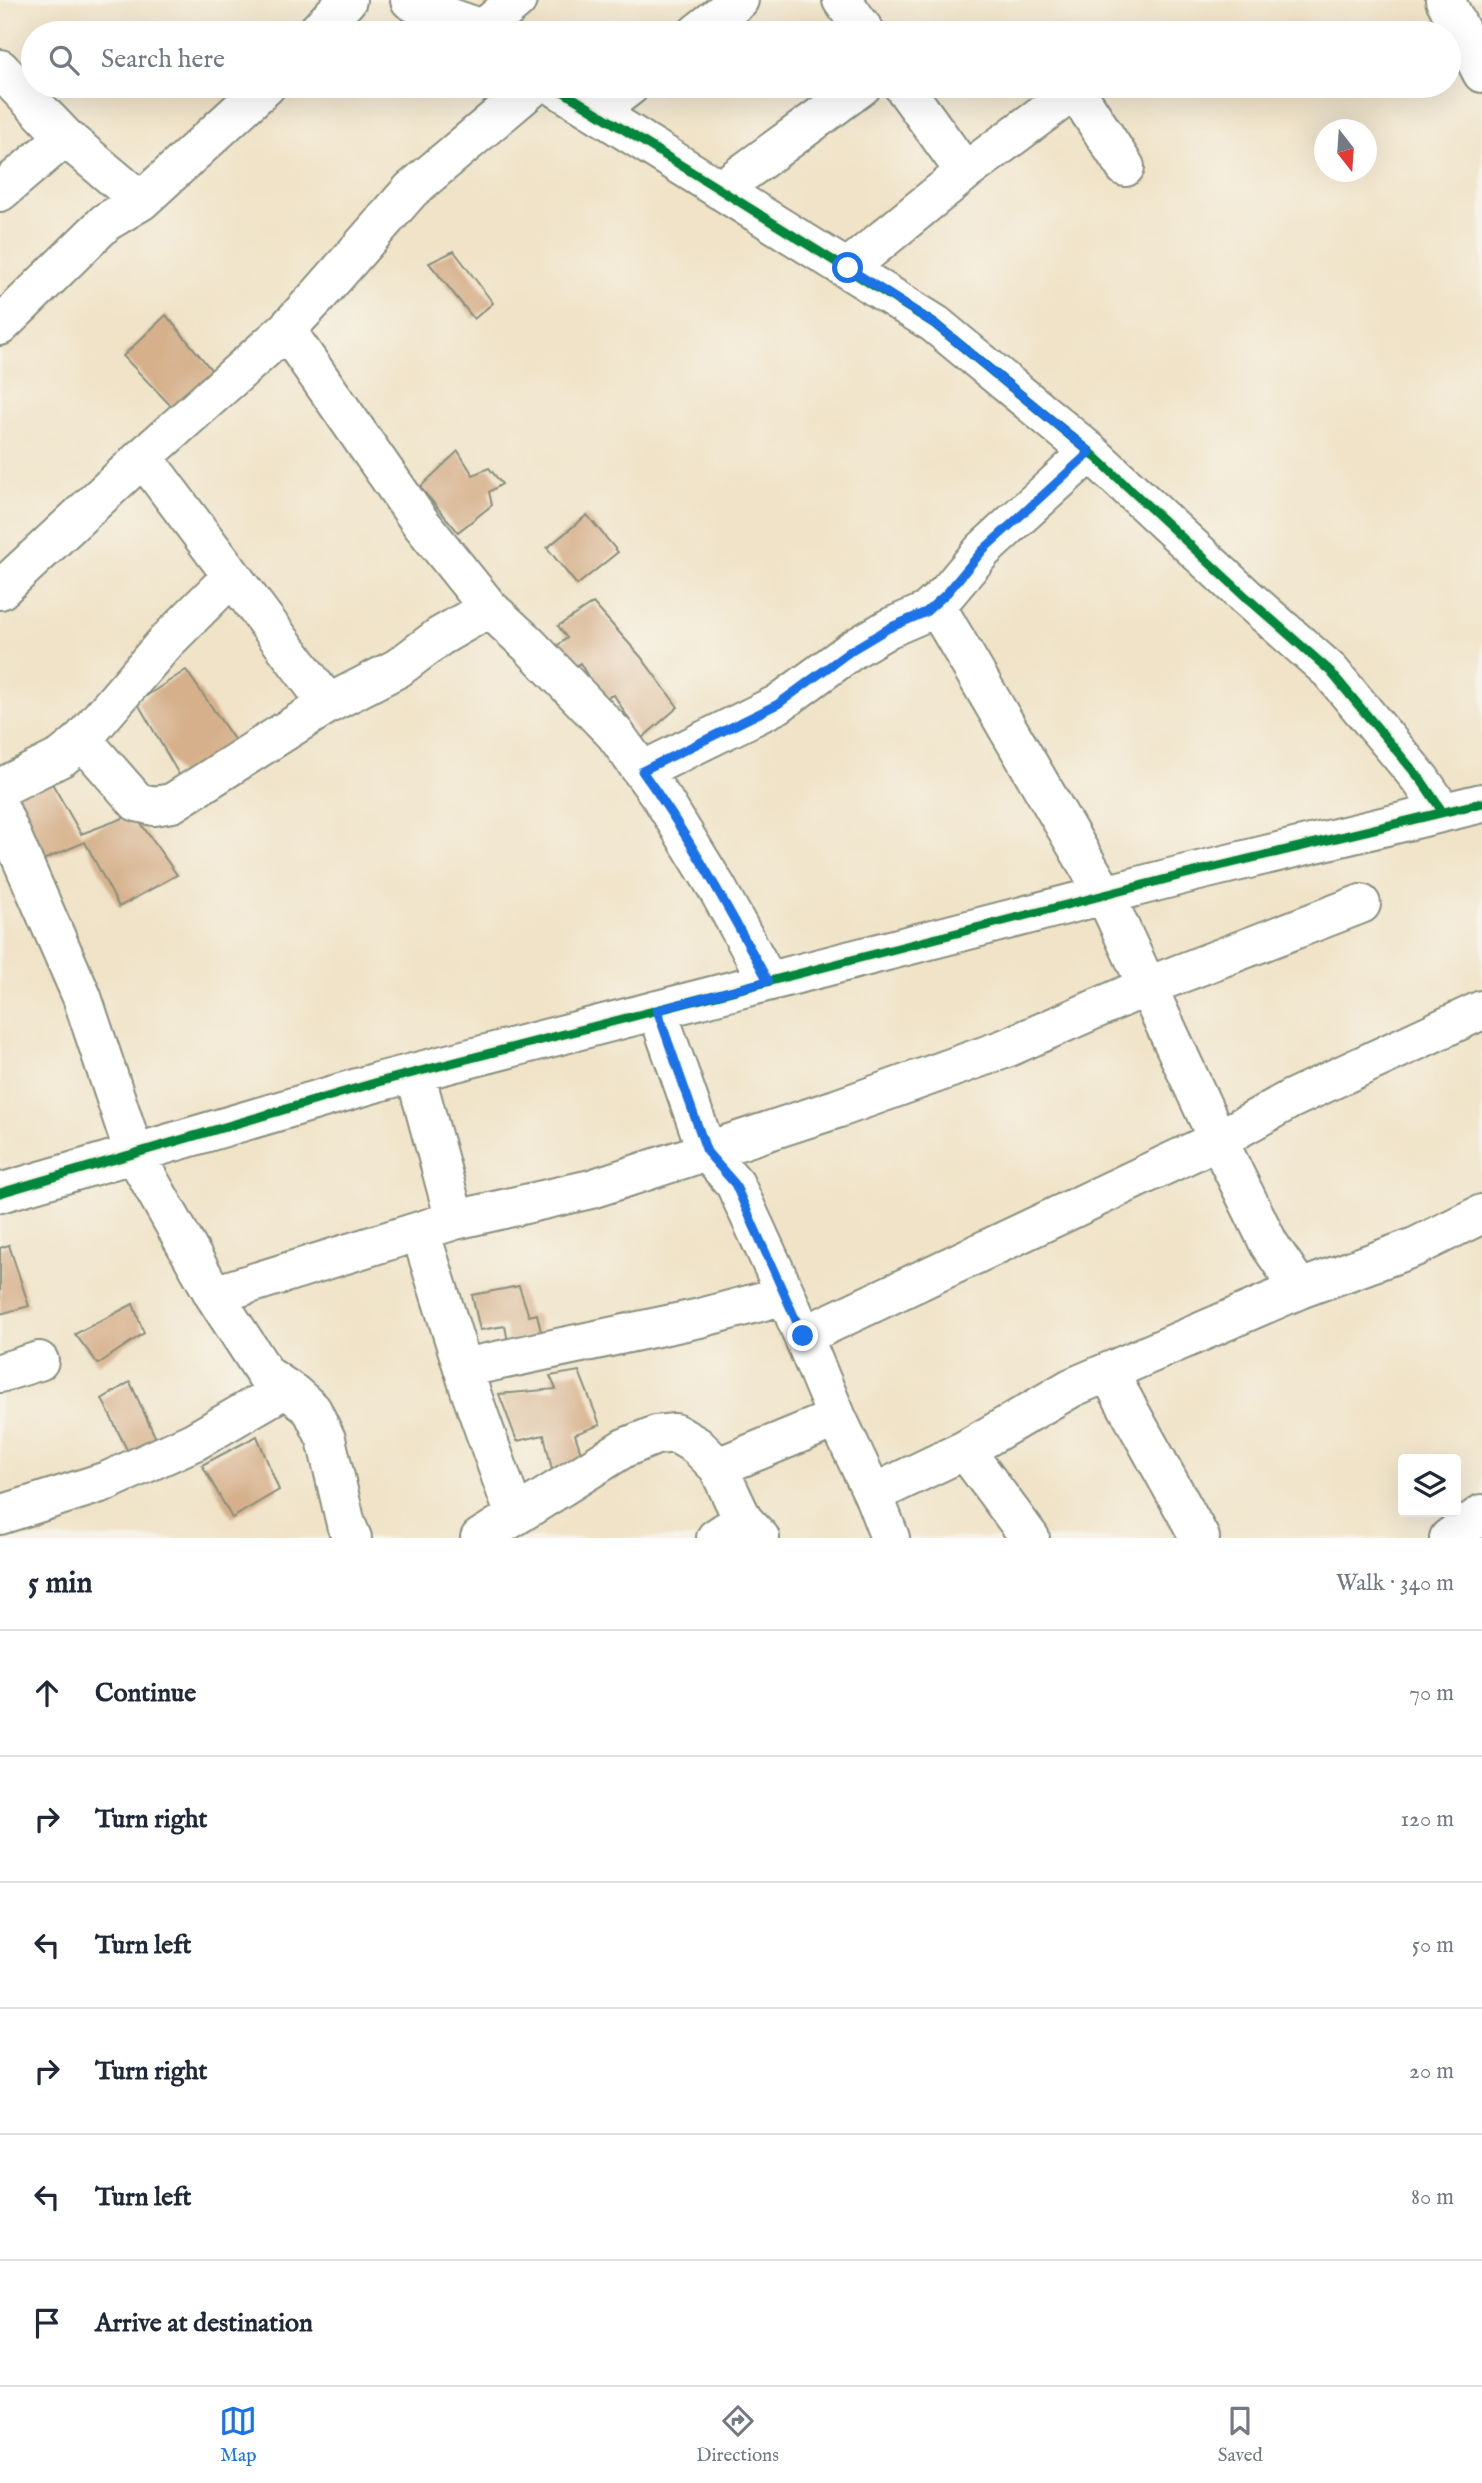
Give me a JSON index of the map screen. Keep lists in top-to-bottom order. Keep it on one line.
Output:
{"north":"bottom","page":{"search":"Search here","heading":["5 min","Walk · 340 m"],"list":[["Continue","70 m"],["Turn right","120 m"],["Turn left","50 m"],["Turn right","20 m"],["Turn left","80 m"],"Arrive at destination"],"nav":["Map","Directions","Saved"]}}
